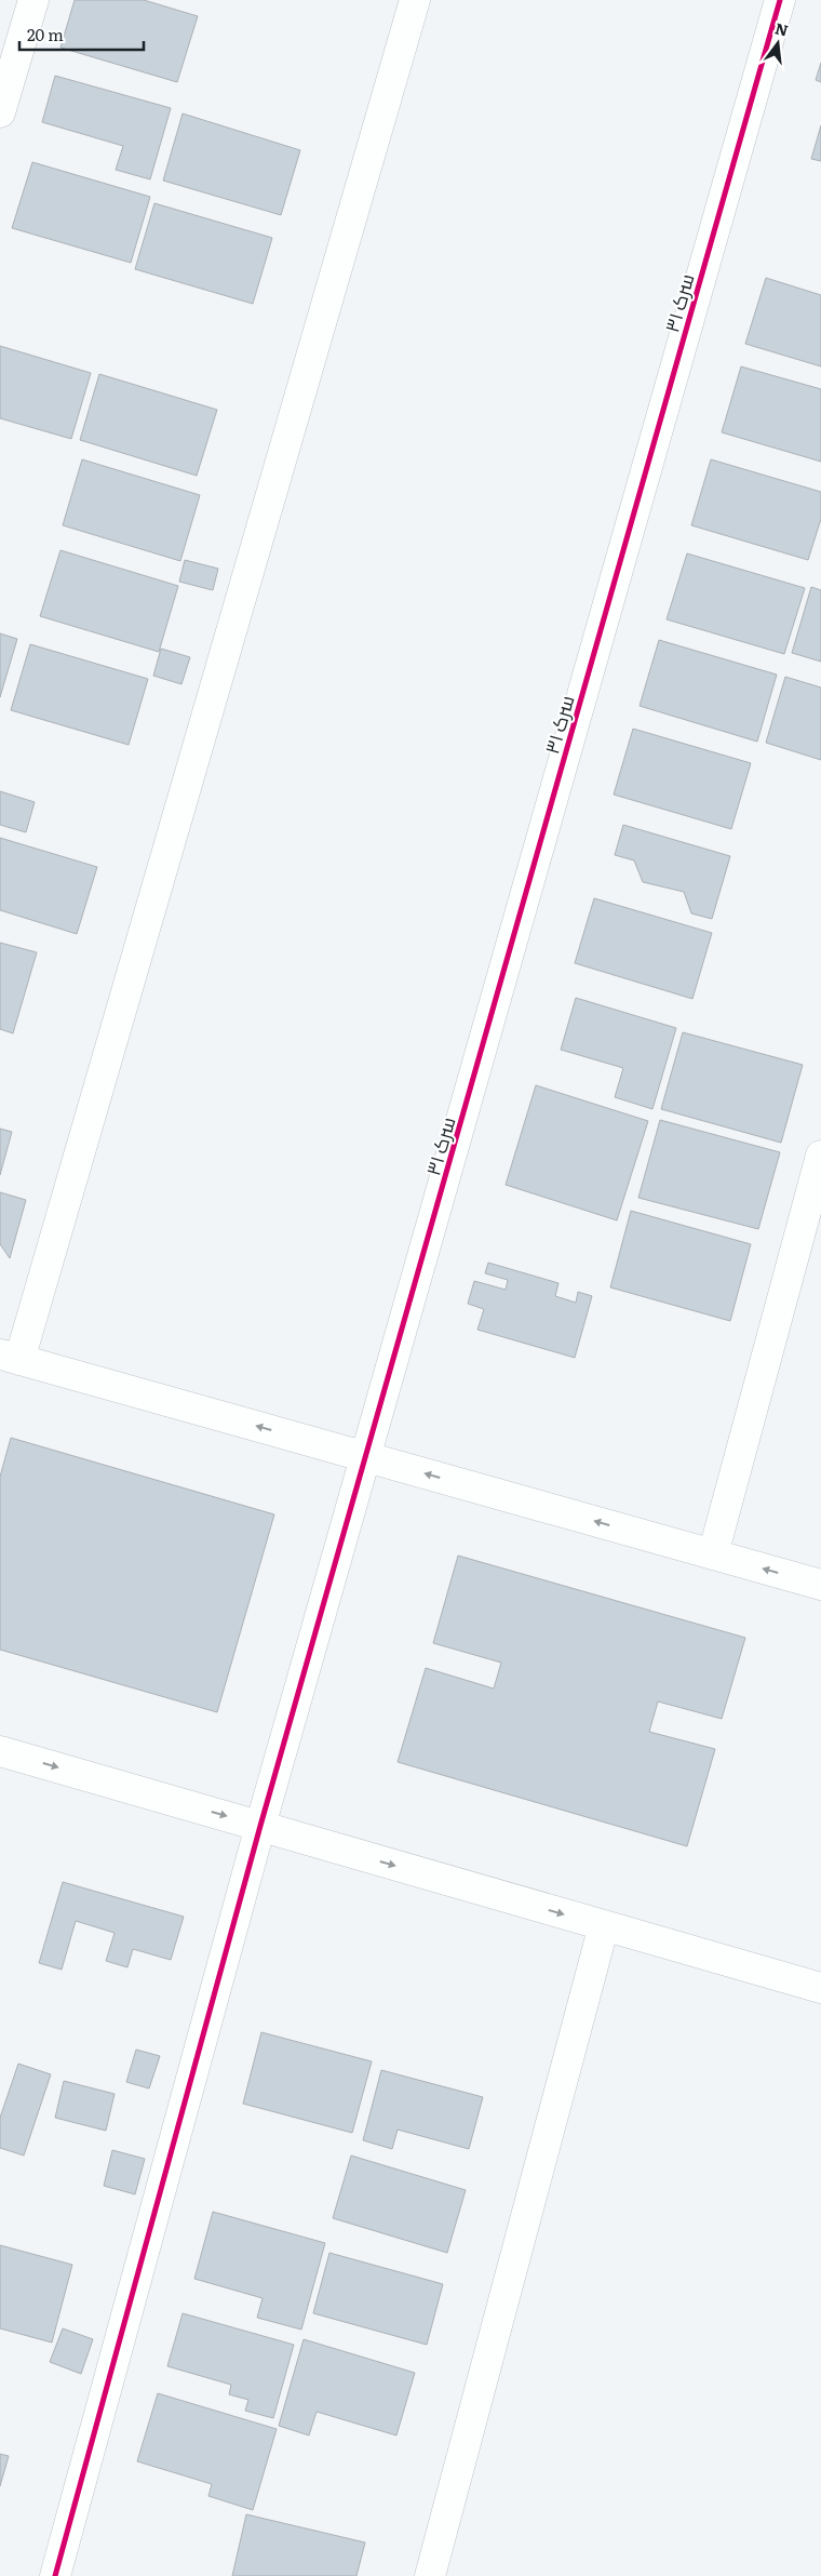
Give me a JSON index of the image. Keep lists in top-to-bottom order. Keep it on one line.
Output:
{"streets":{"street":["سرک ۳۱"]},"scale_bar":"20 m","north":"top"}
